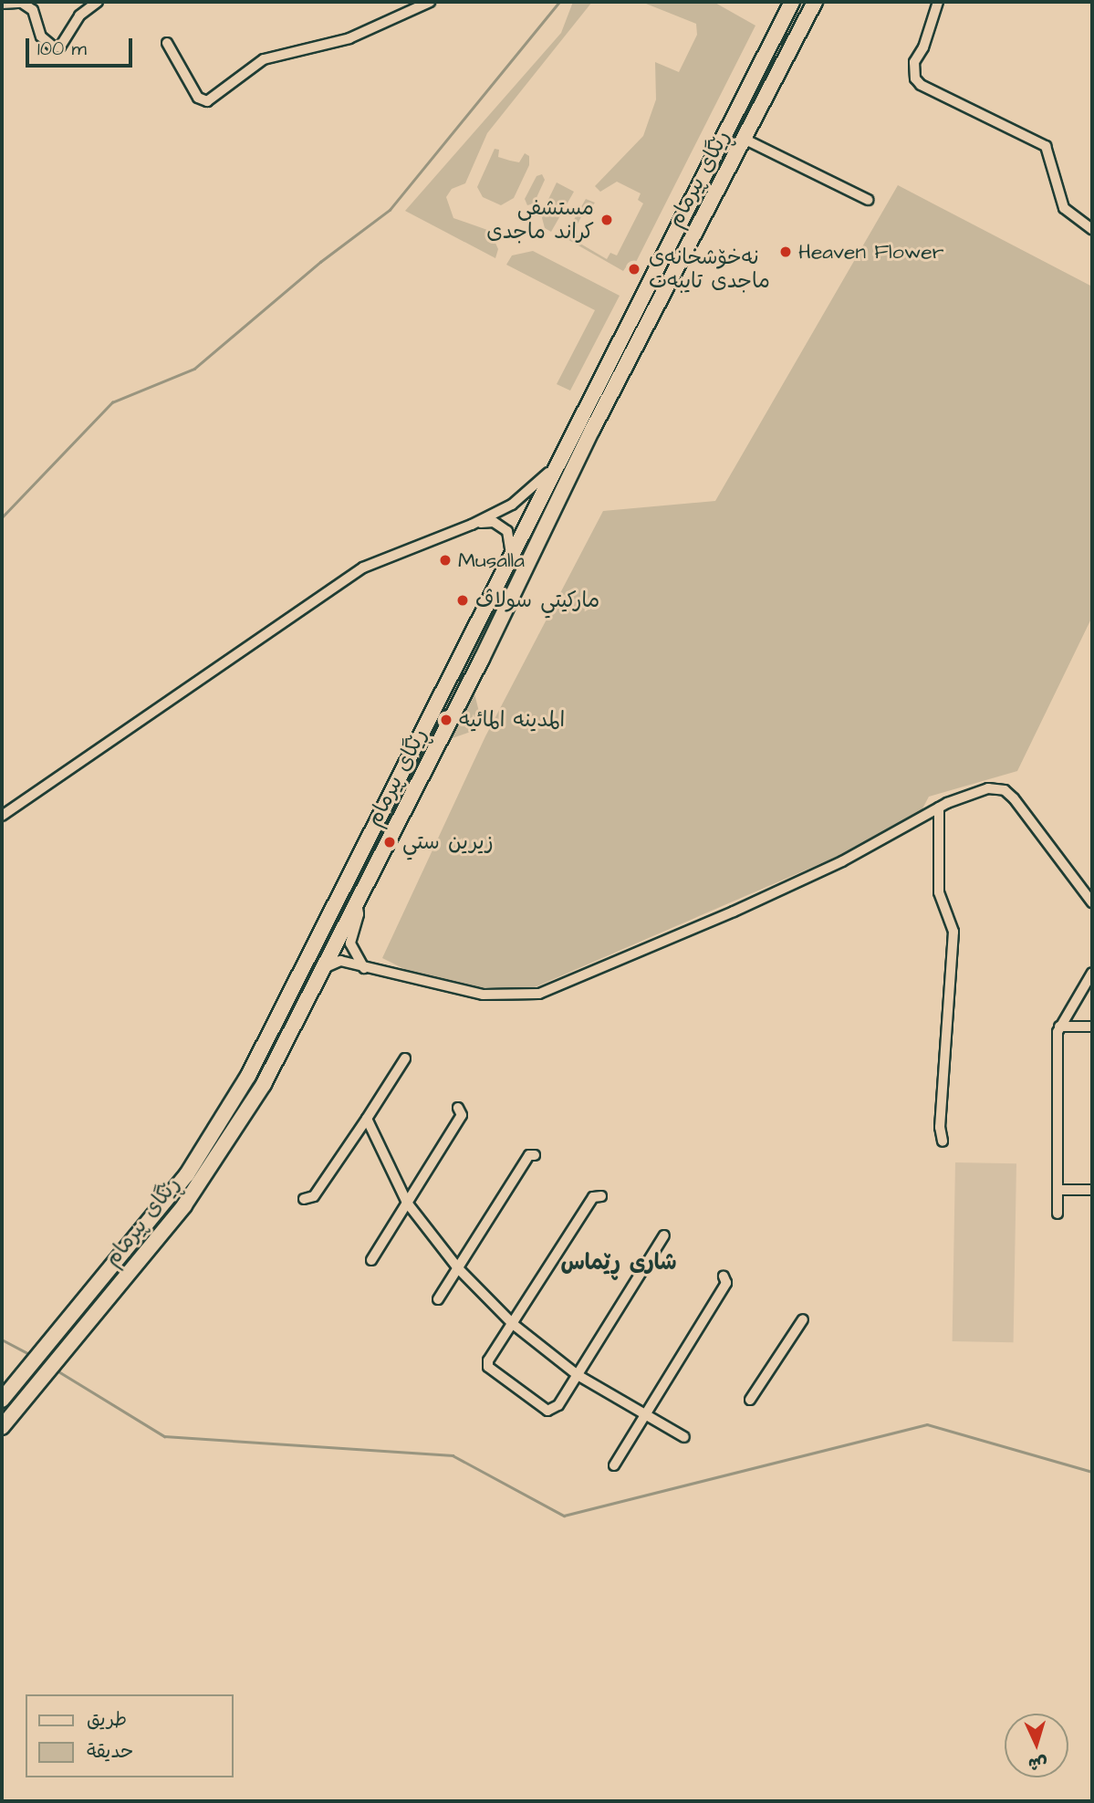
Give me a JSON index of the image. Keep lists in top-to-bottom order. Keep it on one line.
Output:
{"streets":{"highway":["ڕێگای پیرمام"]},"districts":["شاری ڕێماس"],"places":["مستشفی کراند ماجدی","Heaven Flower","نەخۆشخانەی ماجدی تایبەت","Musalla","ماركيتي سولاڤ","المدينه المائيه","زيرين ستي"],"legend":["طريق","حديقة"],"scale_bar":"100 m","north":"bottom"}
